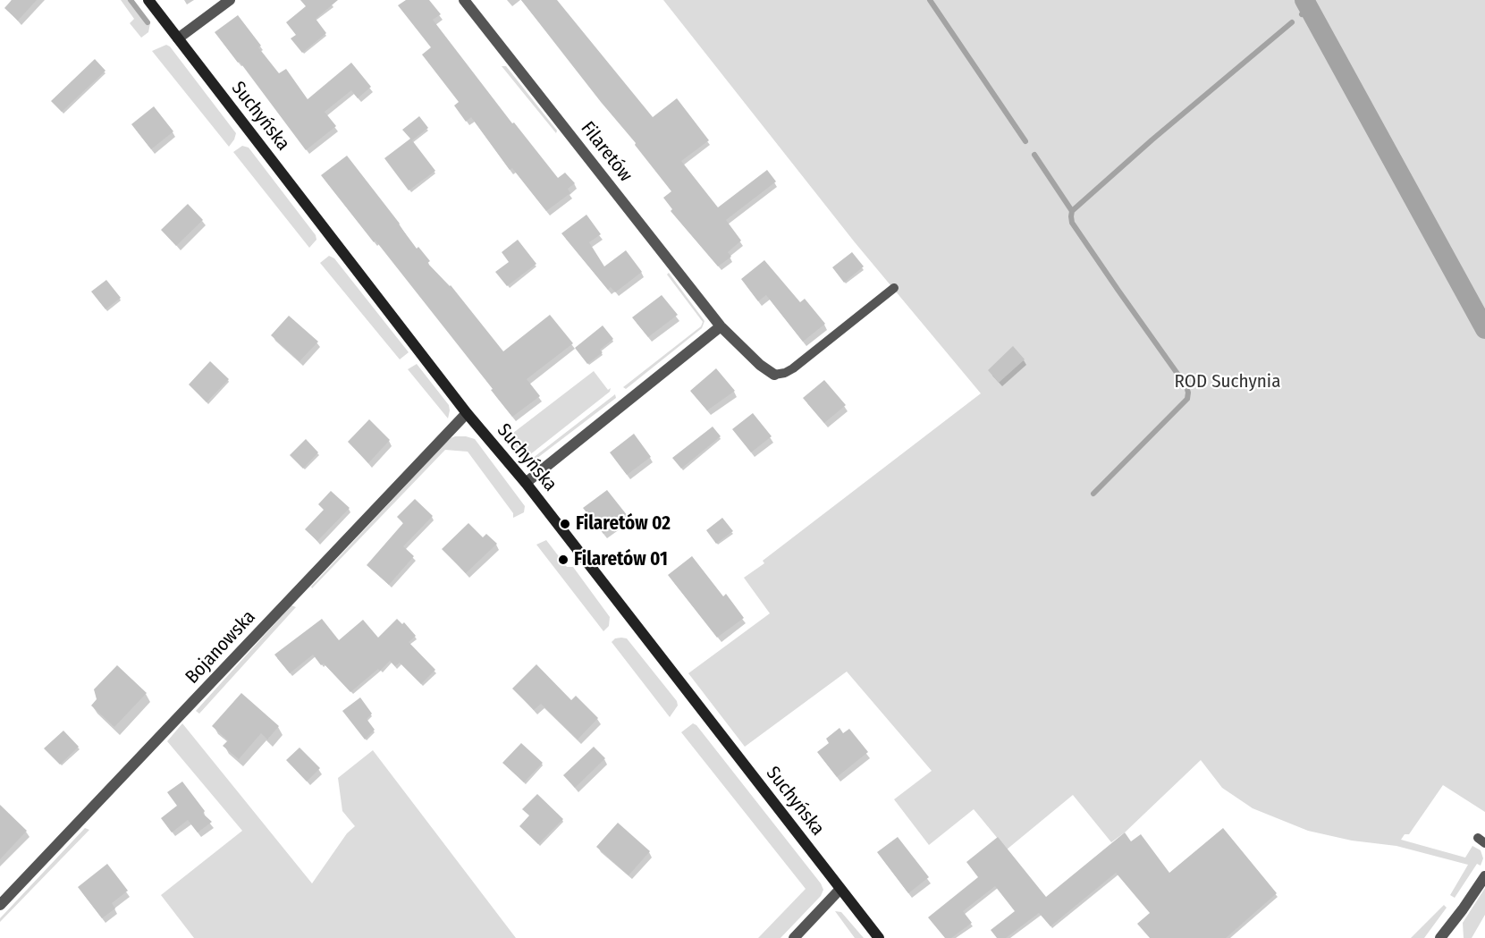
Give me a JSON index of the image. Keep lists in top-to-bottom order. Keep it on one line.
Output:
{"streets":{"street":["Suchyńska","Filaretów","Bojanowska"]},"crossings":[["Suchyńska","Bojanowska"]],"parks":["ROD Suchynia"],"places":["Filaretów 02","Filaretów 01"]}
